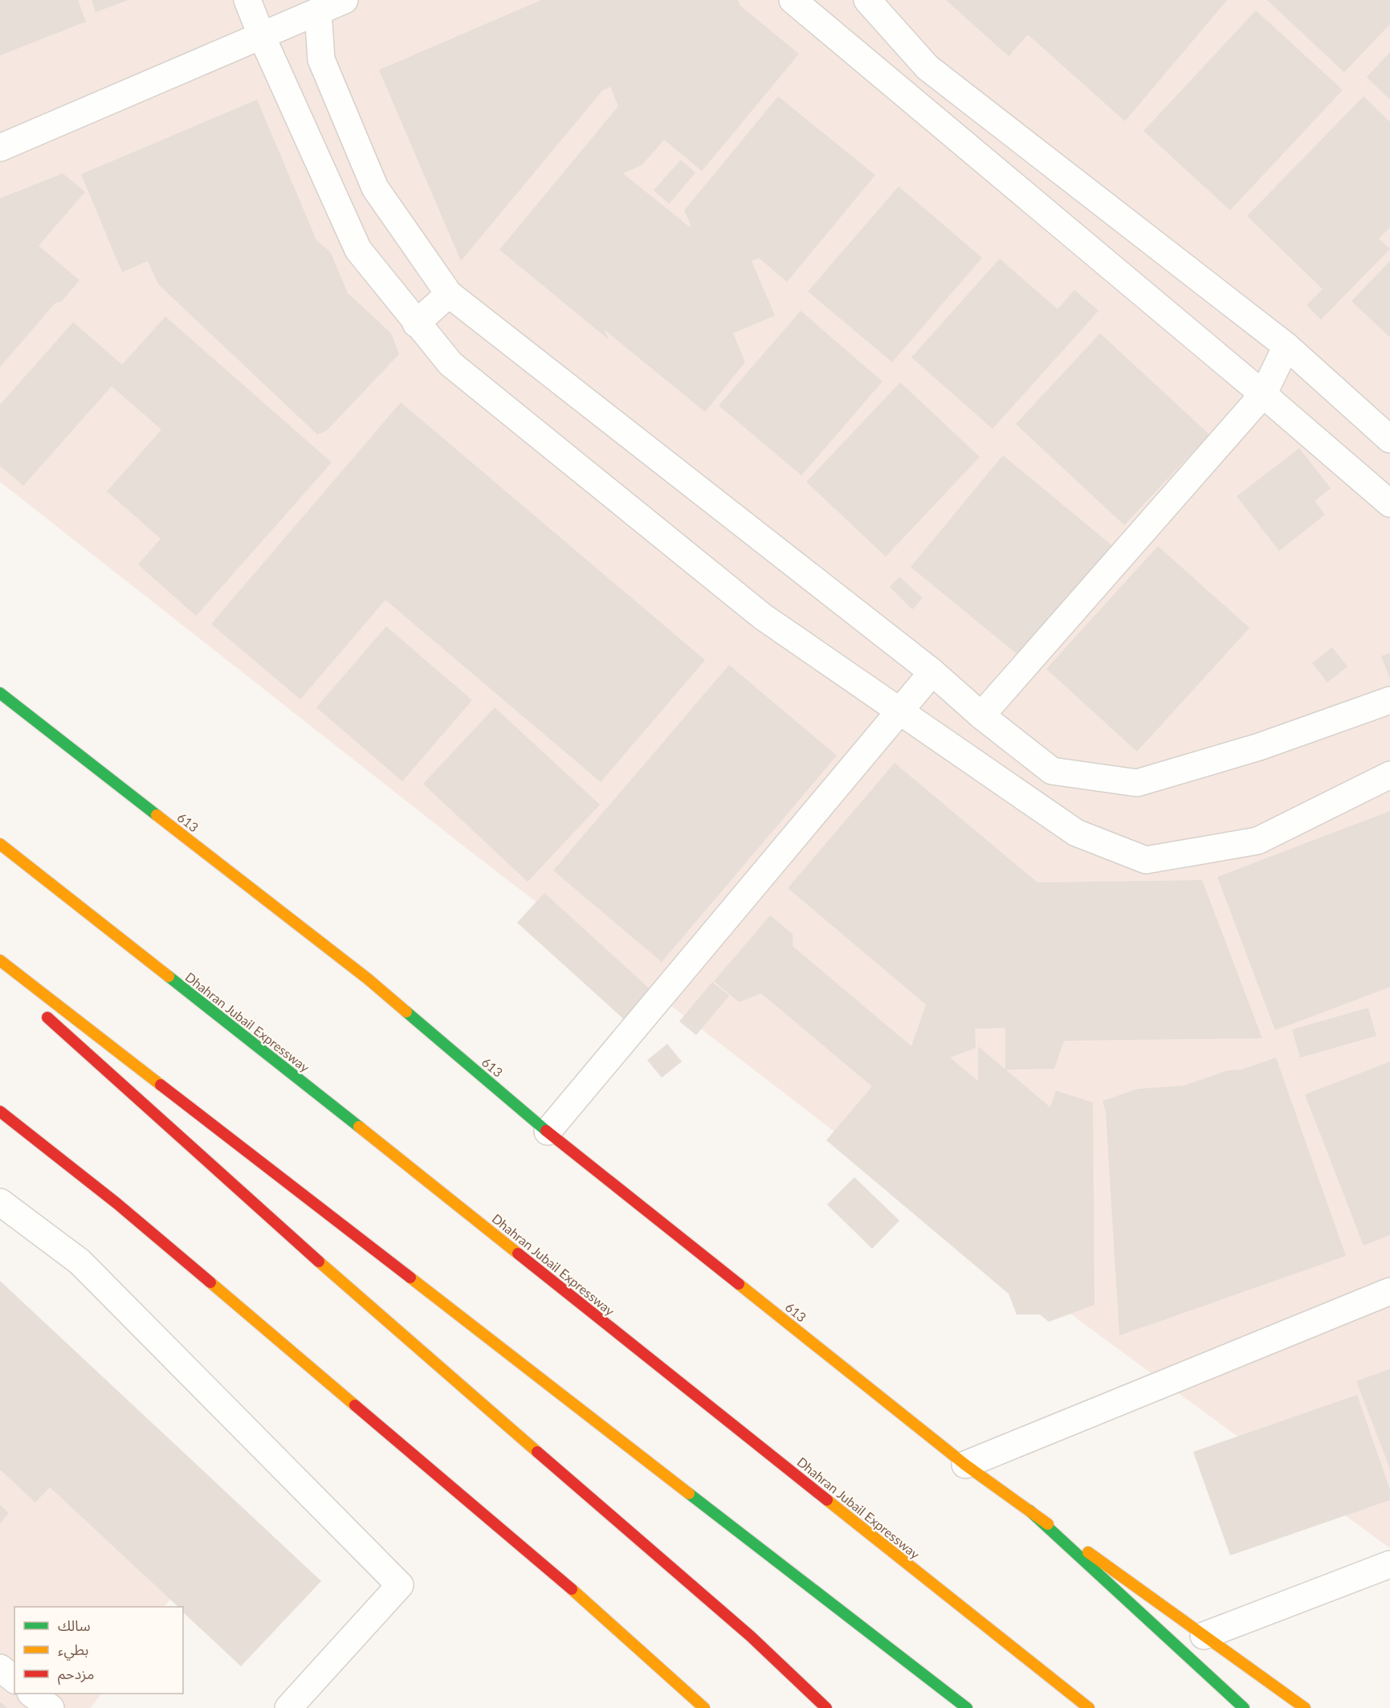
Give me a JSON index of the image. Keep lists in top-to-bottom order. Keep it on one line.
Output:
{"streets":{"main road":["613","Dhahran Jubail Expressway"]},"legend":["سالك","بطيء","مزدحم"]}
